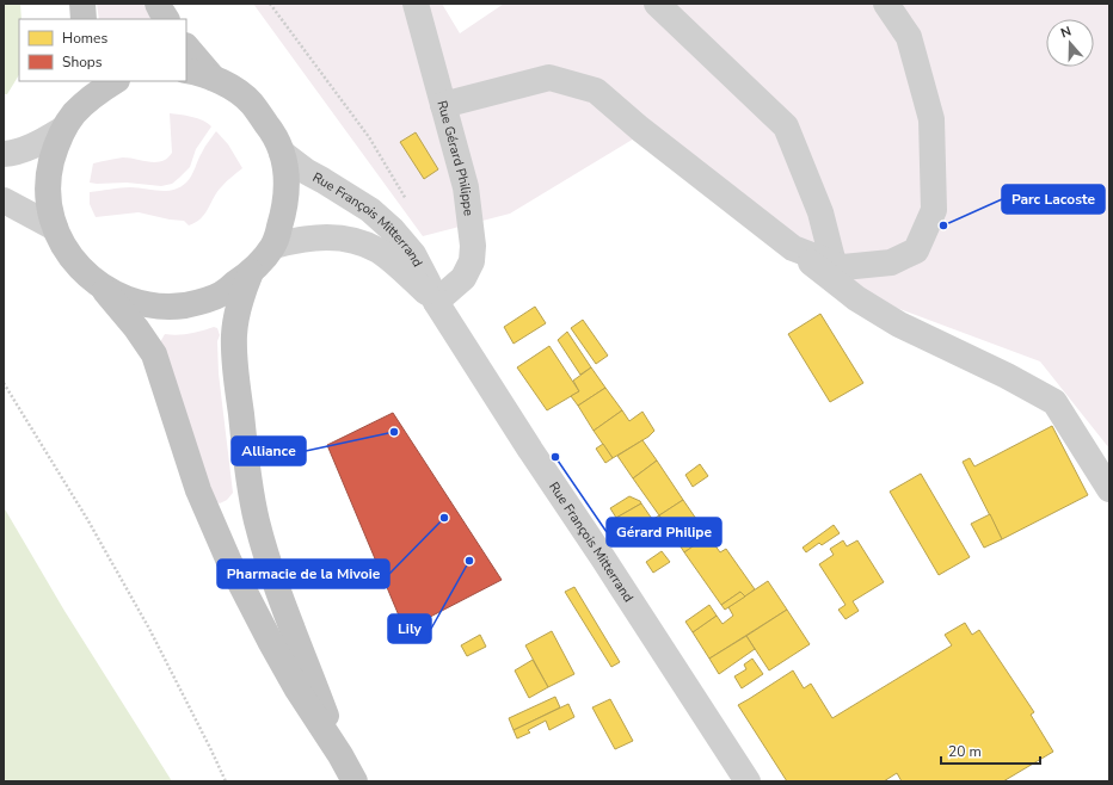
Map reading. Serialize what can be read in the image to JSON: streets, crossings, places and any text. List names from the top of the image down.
{
  "streets": {
    "street": ["Rue Gérard Philippe", "Rue François Mitterrand"]
  },
  "crossings": [
    ["Rue Gérard Philippe", "Rue François Mitterrand"]
  ],
  "places": [
    "Parc Lacoste",
    "Alliance",
    "Gérard Philipe",
    "Pharmacie de la Mivoie",
    "Lily"
  ],
  "legend": ["Homes", "Shops"],
  "scale_bar": "20 m",
  "north": "top"
}
